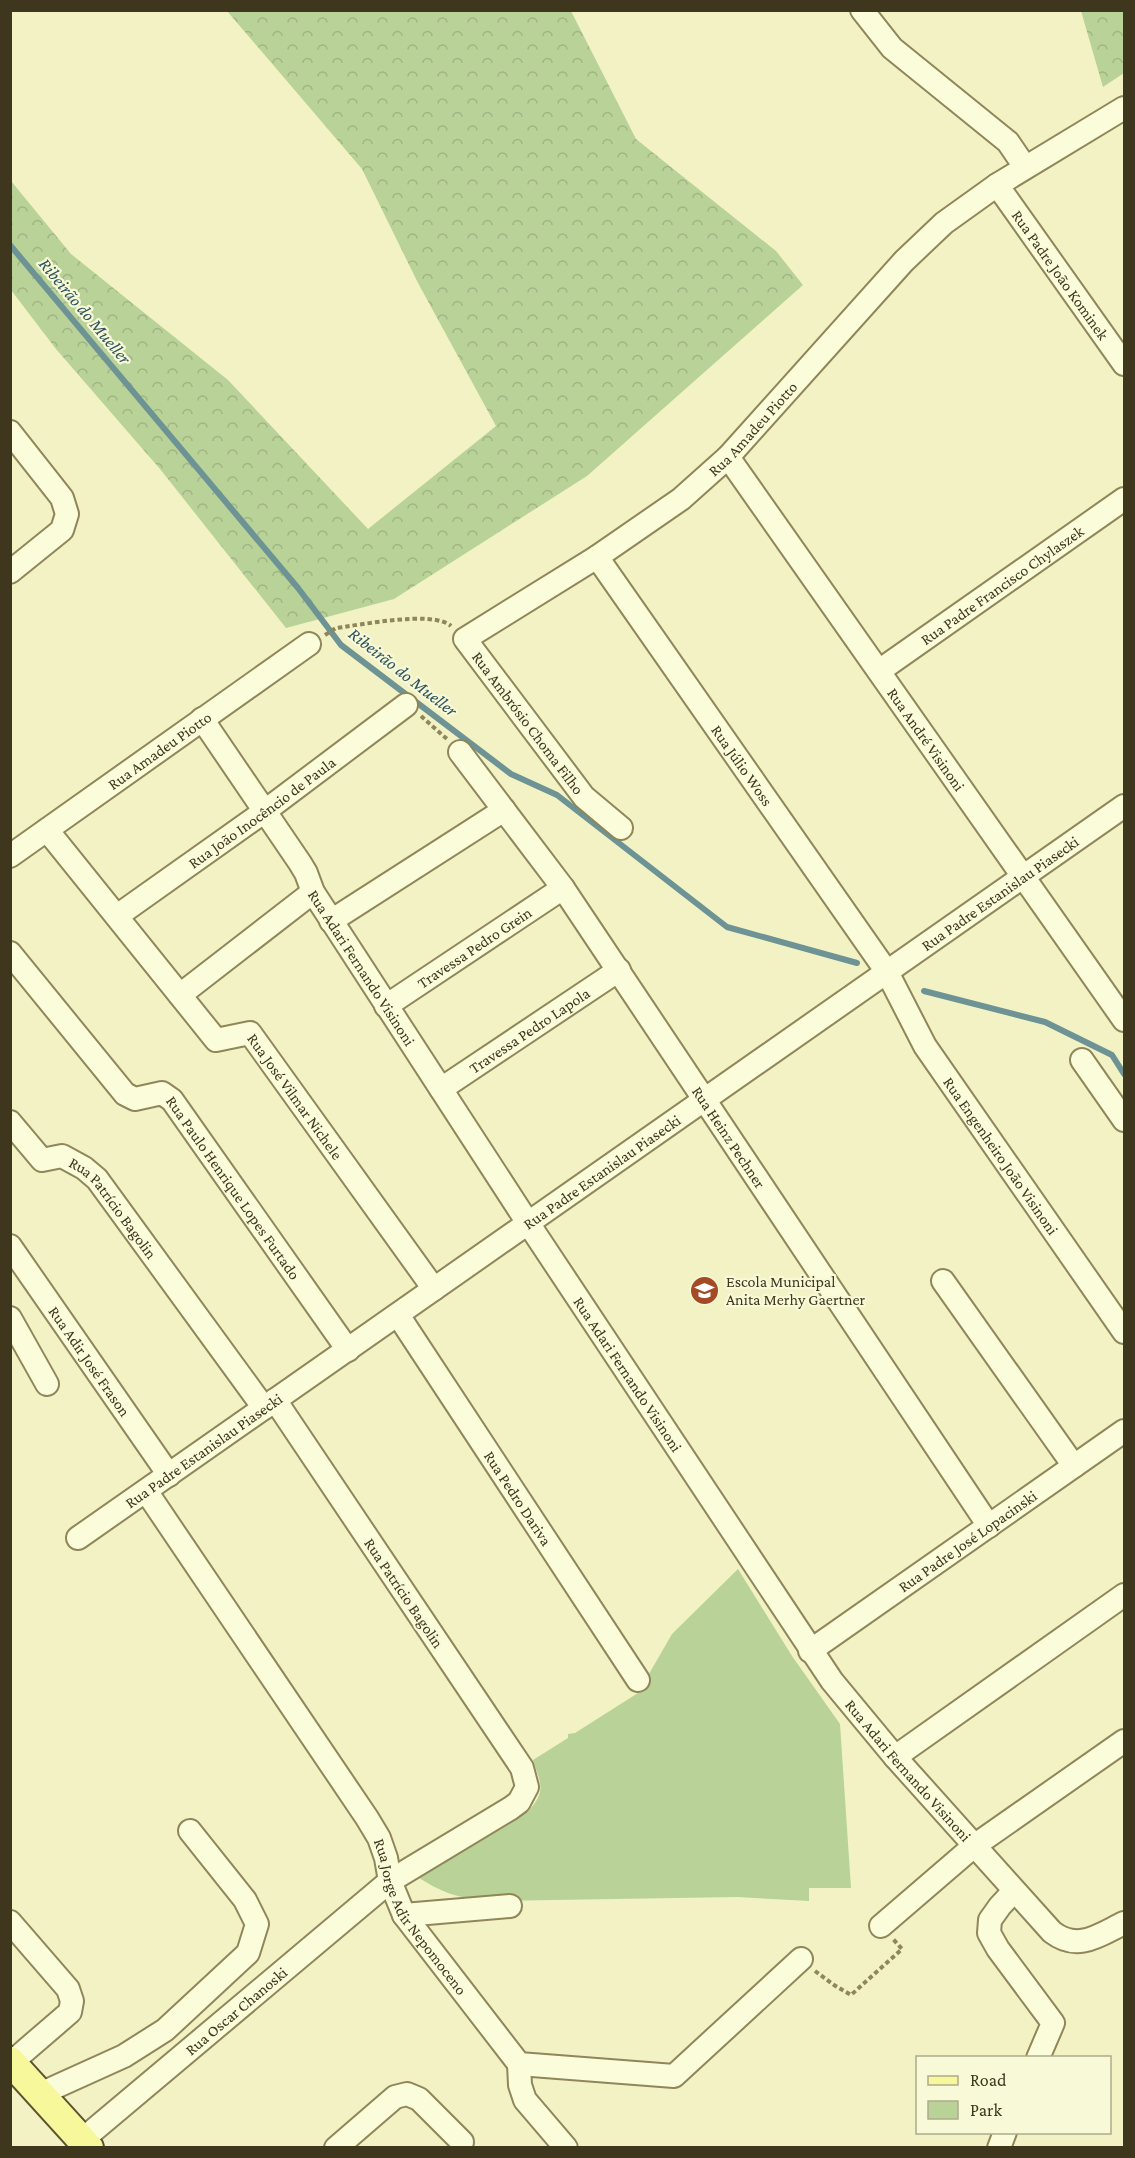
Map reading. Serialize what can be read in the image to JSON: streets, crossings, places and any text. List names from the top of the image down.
{
  "streets": {
    "street": [
      "Rua Padre João Kominek",
      "Rua Amadeu Piotto",
      "Rua Padre Francisco Chylaszek",
      "Rua Ambrósio Choma Filho",
      "Rua André Visinoni",
      "Rua Júlio Woss",
      "Rua João Inocêncio de Paula",
      "Rua Padre Estanislau Piasecki",
      "Travessa Pedro Grein",
      "Rua Adari Fernando Visinoni",
      "Travessa Pedro Lapola",
      "Rua José Vilmar Nichele",
      "Rua Heinz Pechner",
      "Rua Engenheiro João Visinoni",
      "Rua Paulo Henrique Lopes Furtado",
      "Rua Patrício Bagolin",
      "Rua Adir José Frason",
      "Rua Pedro Dariva",
      "Rua Padre José Lopacinski",
      "Rua Jorge Adir Nepomoceno",
      "Rua Oscar Chanoski"
    ]
  },
  "crossings": [
    ["Rua Padre João Kominek", "Rua Amadeu Piotto"],
    ["Rua Amadeu Piotto", "Rua Ambrósio Choma Filho"],
    ["Rua Amadeu Piotto", "Rua André Visinoni"],
    ["Rua Amadeu Piotto", "Rua Júlio Woss"],
    ["Rua Amadeu Piotto", "Rua Adari Fernando Visinoni"],
    ["Rua Amadeu Piotto", "Rua José Vilmar Nichele"],
    ["Rua Padre Francisco Chylaszek", "Rua André Visinoni"],
    ["Rua André Visinoni", "Rua Padre Estanislau Piasecki"],
    ["Rua Júlio Woss", "Rua Padre Estanislau Piasecki"],
    ["Rua Júlio Woss", "Rua Engenheiro João Visinoni"],
    ["Rua João Inocêncio de Paula", "Rua Adari Fernando Visinoni"],
    ["Rua João Inocêncio de Paula", "Rua José Vilmar Nichele"],
    ["Rua Padre Estanislau Piasecki", "Rua Adari Fernando Visinoni"],
    ["Rua Padre Estanislau Piasecki", "Rua José Vilmar Nichele"],
    ["Rua Padre Estanislau Piasecki", "Rua Heinz Pechner"],
    ["Rua Padre Estanislau Piasecki", "Rua Engenheiro João Visinoni"],
    ["Rua Padre Estanislau Piasecki", "Rua Paulo Henrique Lopes Furtado"],
    ["Rua Padre Estanislau Piasecki", "Rua Patrício Bagolin"],
    ["Rua Padre Estanislau Piasecki", "Rua Adir José Frason"],
    ["Rua Padre Estanislau Piasecki", "Rua Pedro Dariva"],
    ["Rua Padre Estanislau Piasecki", "Rua Jorge Adir Nepomoceno"],
    ["Travessa Pedro Grein", "Rua Adari Fernando Visinoni"],
    ["Travessa Pedro Grein", "Rua Heinz Pechner"],
    ["Rua Adari Fernando Visinoni", "Travessa Pedro Lapola"],
    ["Rua Adari Fernando Visinoni", "Rua Padre José Lopacinski"],
    ["Travessa Pedro Lapola", "Rua Heinz Pechner"],
    ["Rua Heinz Pechner", "Rua Padre José Lopacinski"],
    ["Rua Patrício Bagolin", "Rua Jorge Adir Nepomoceno"],
    ["Rua Patrício Bagolin", "Rua Oscar Chanoski"],
    ["Rua Jorge Adir Nepomoceno", "Rua Oscar Chanoski"]
  ],
  "water": ["Ribeirão do Mueller"],
  "places": {
    "school or university": ["Escola Municipal Anita Merhy Gaertner"]
  },
  "legend": ["Road", "Park"]
}
